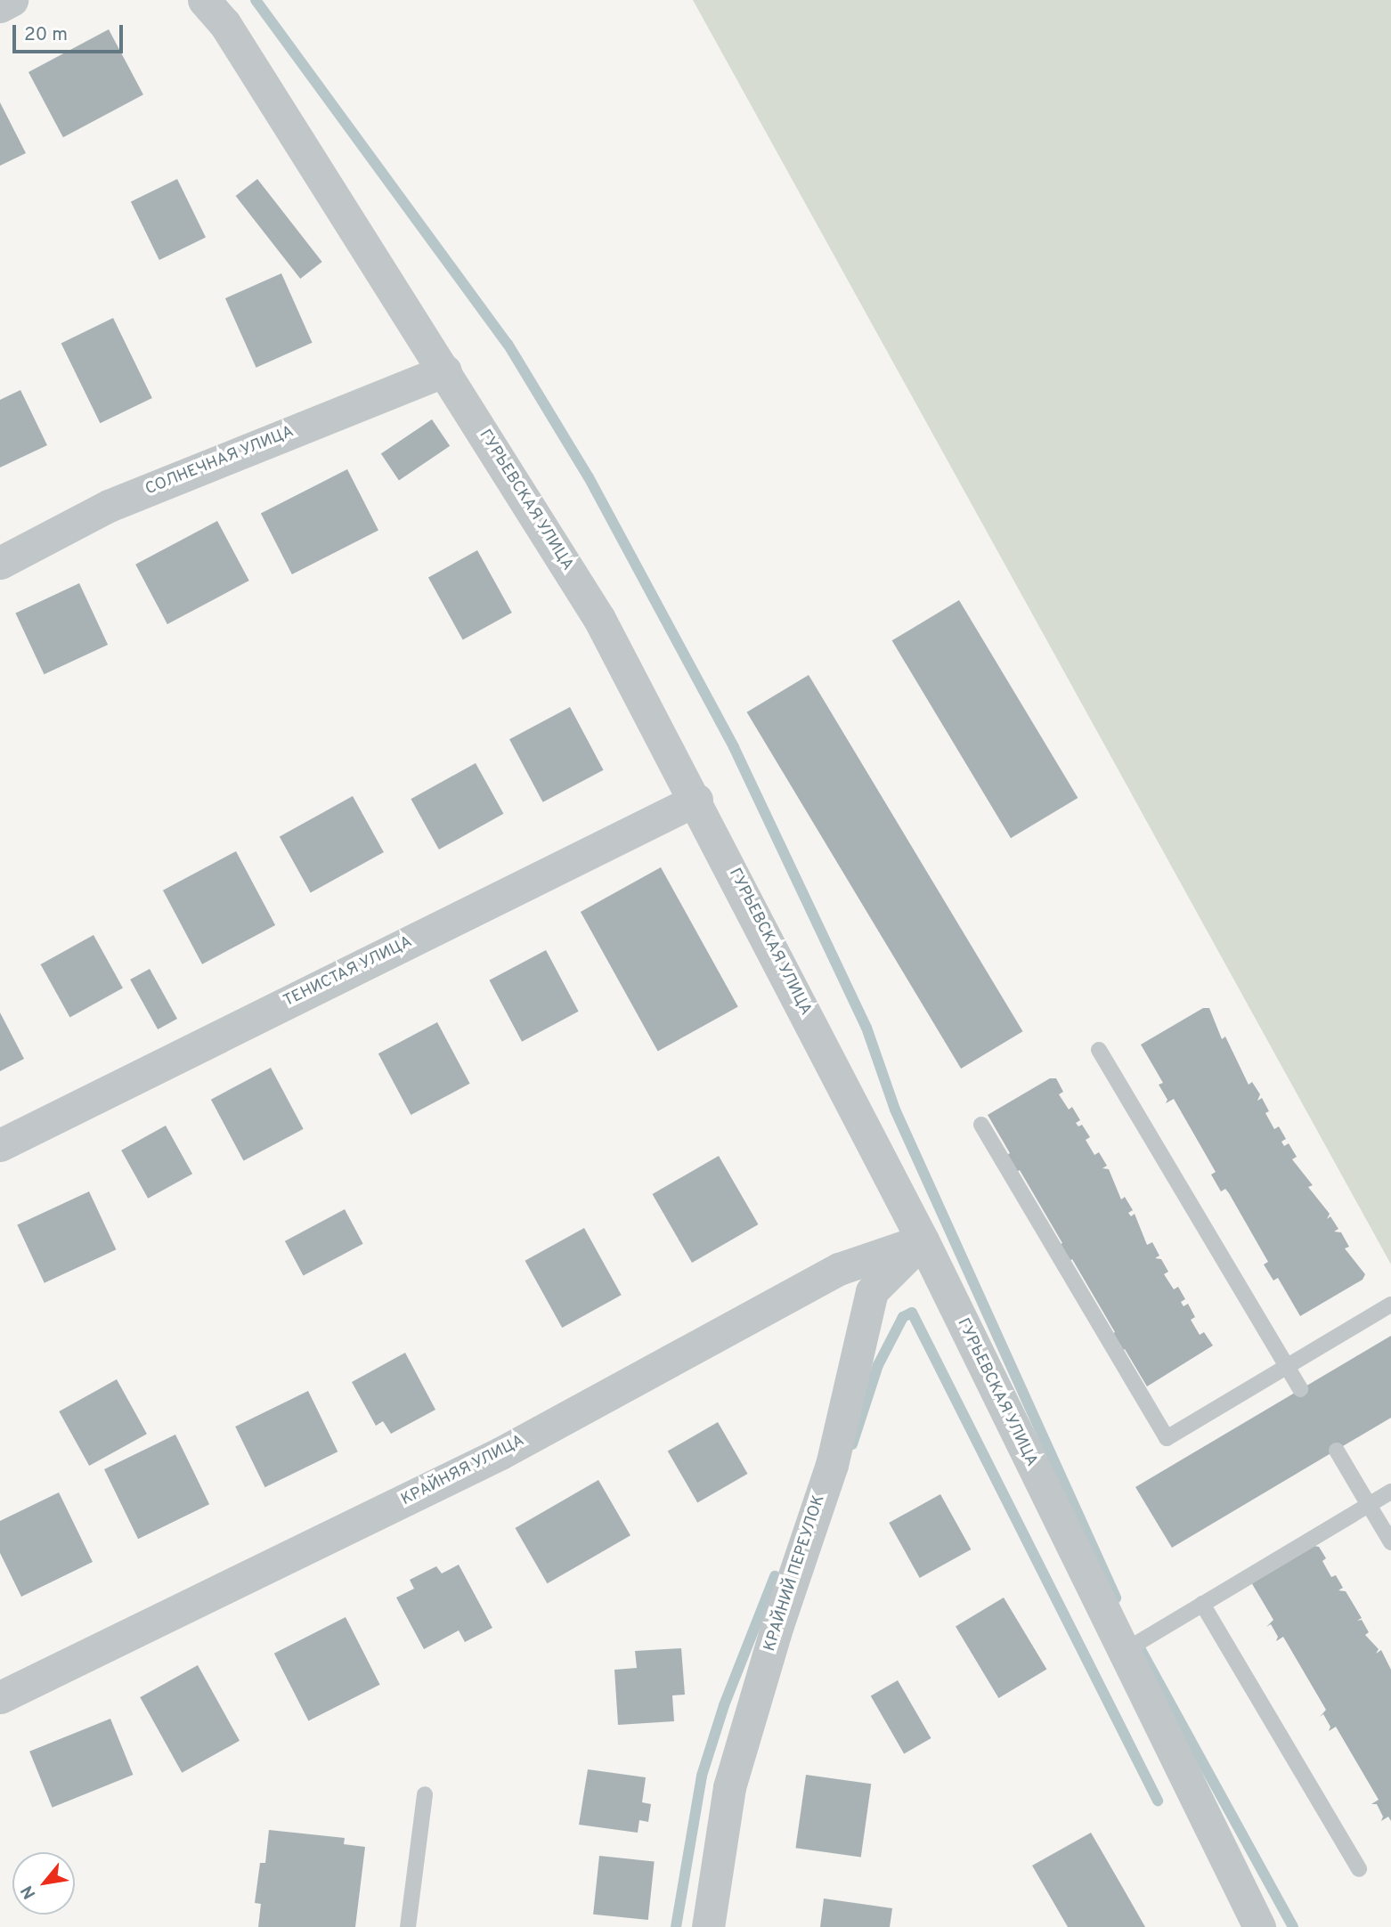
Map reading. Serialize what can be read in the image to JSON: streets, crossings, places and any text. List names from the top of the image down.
{
  "streets": {
    "street": [
      "СОЛНЕЧНАЯ УЛИЦА",
      "ГУРЬЕВСКАЯ УЛИЦА",
      "ТЕНИСТАЯ УЛИЦА",
      "КРАЙНЯЯ УЛИЦА",
      "КРАЙНИЙ ПЕРЕУЛОК"
    ]
  },
  "crossings": [
    ["СОЛНЕЧНАЯ УЛИЦА", "ГУРЬЕВСКАЯ УЛИЦА"],
    ["ГУРЬЕВСКАЯ УЛИЦА", "ТЕНИСТАЯ УЛИЦА"],
    ["ГУРЬЕВСКАЯ УЛИЦА", "КРАЙНЯЯ УЛИЦА"],
    ["ГУРЬЕВСКАЯ УЛИЦА", "КРАЙНИЙ ПЕРЕУЛОК"],
    ["КРАЙНЯЯ УЛИЦА", "КРАЙНИЙ ПЕРЕУЛОК"]
  ],
  "scale_bar": "20 m",
  "north": "bottom left"
}
